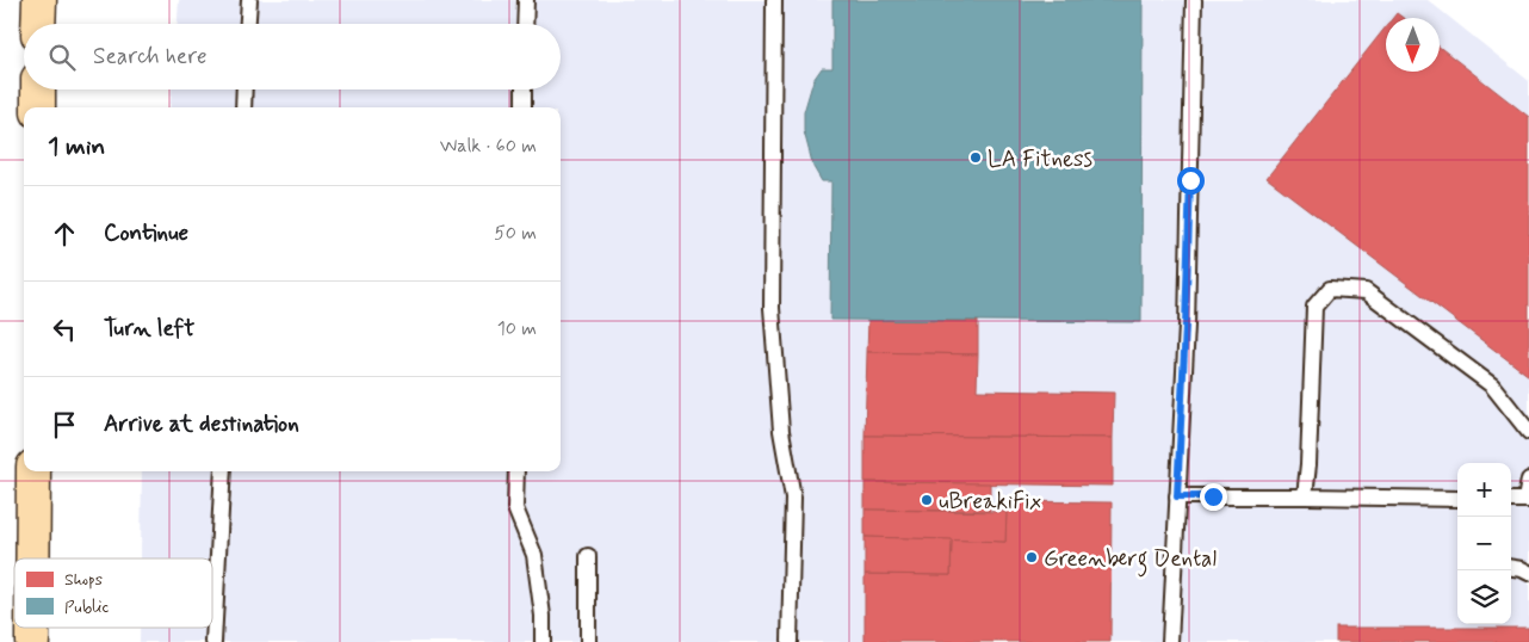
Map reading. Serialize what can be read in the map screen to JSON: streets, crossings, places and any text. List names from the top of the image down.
{
  "places": ["LA Fitness", "uBreakiFix", "Greenberg Dental"],
  "legend": ["Shops", "Public"],
  "north": "bottom",
  "page": {
    "search": "Search here",
    "heading": ["1 min", "Walk · 60 m"],
    "list": [
      ["Continue", "50 m"],
      ["Turn left", "10 m"],
      "Arrive at destination"
    ],
    "map_buttons": ["+", "−"]
  }
}
